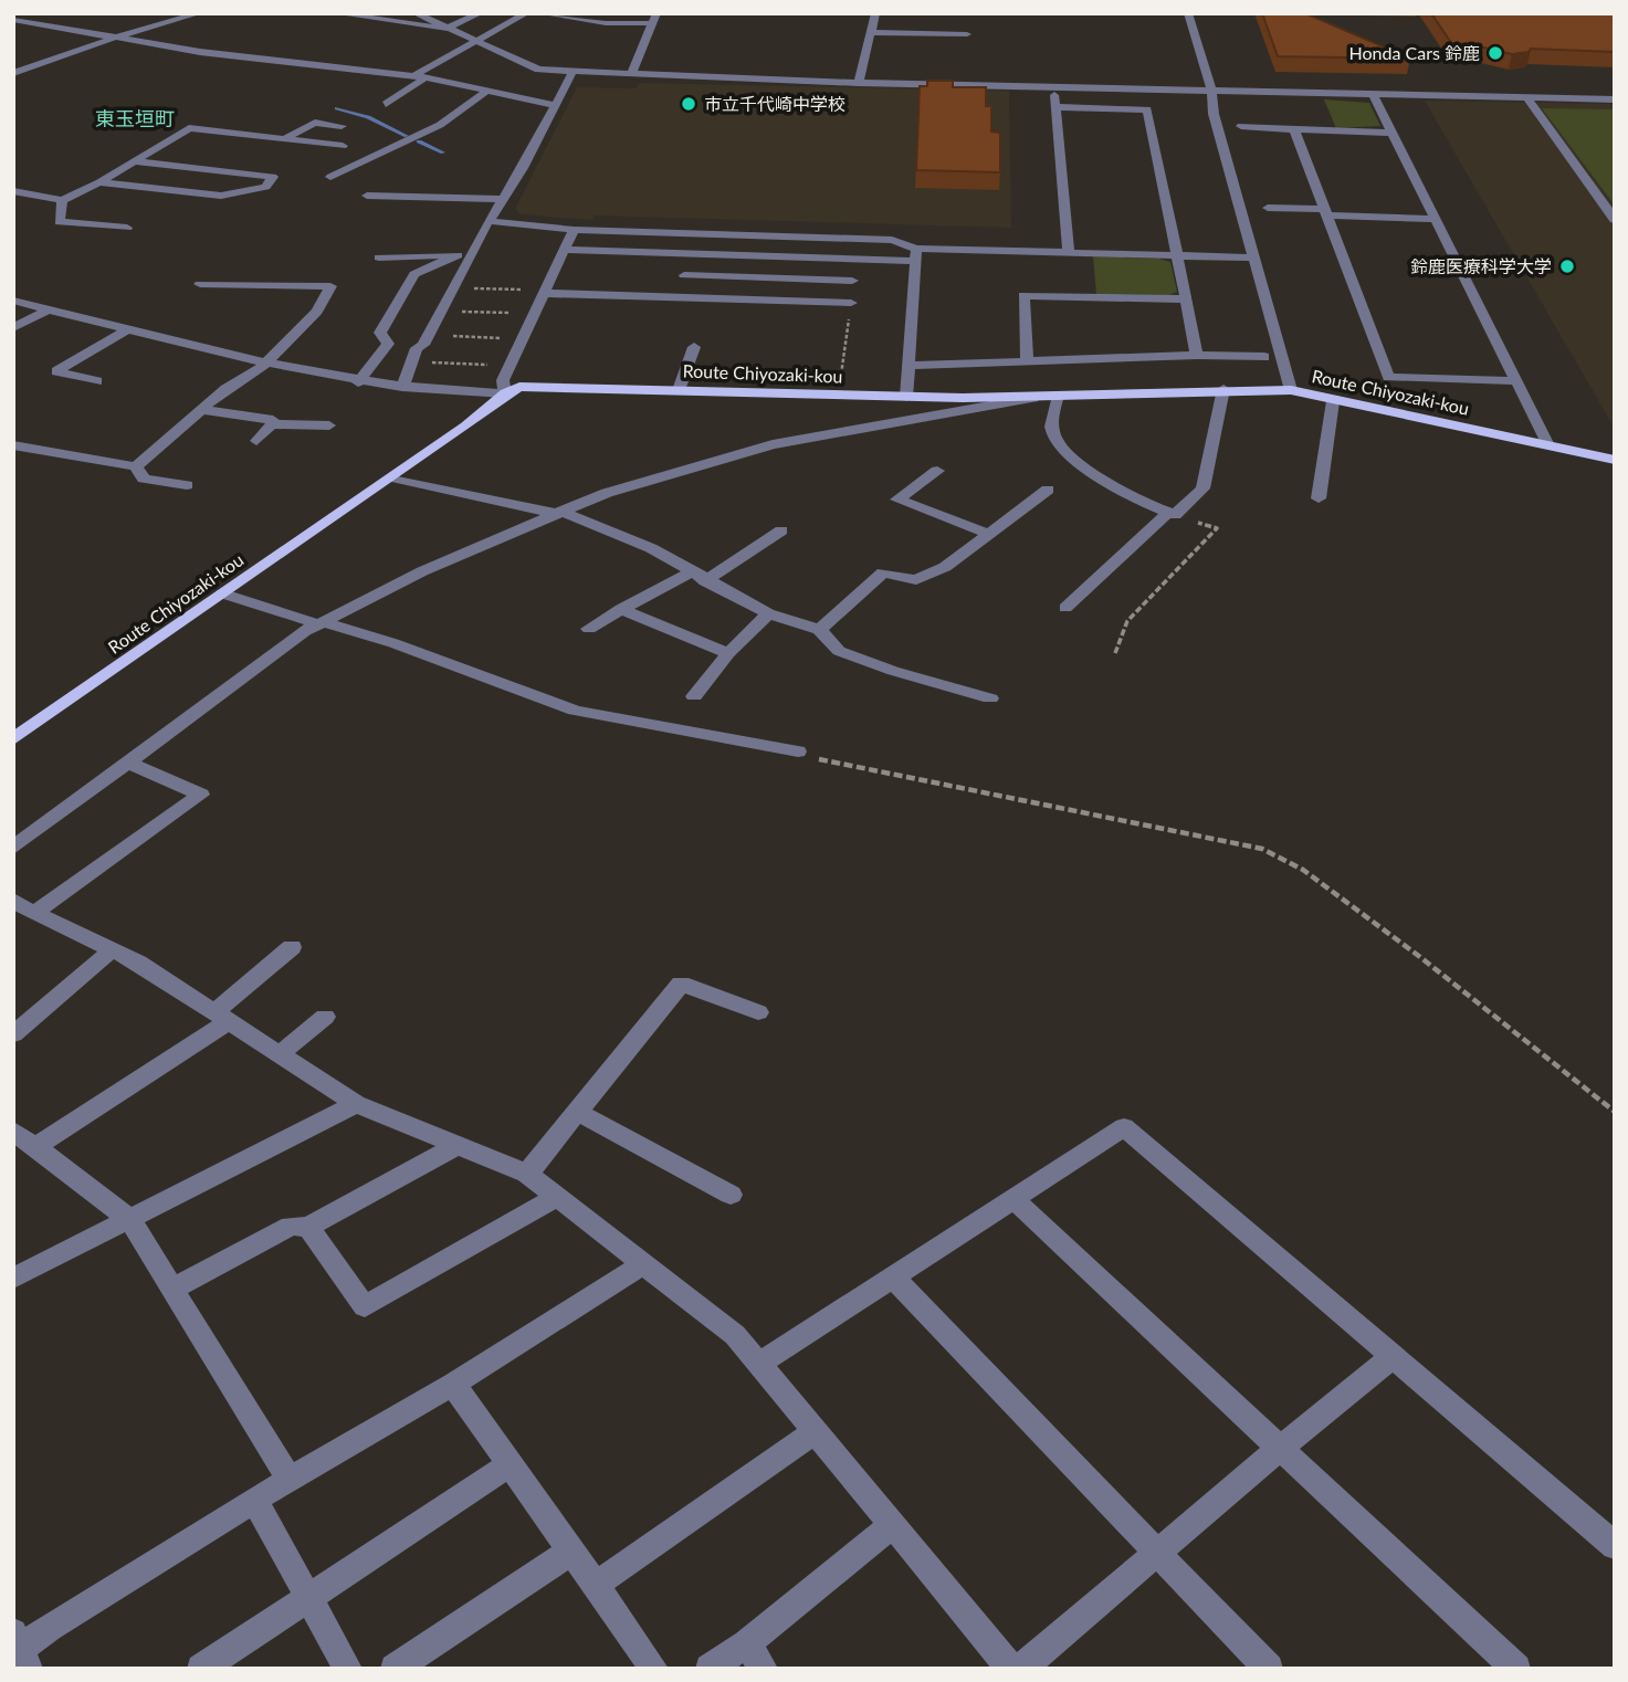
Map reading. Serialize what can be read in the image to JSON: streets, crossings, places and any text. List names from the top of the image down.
{
  "streets": {
    "main road": ["Route Chiyozaki-kou"]
  },
  "districts": ["東玉垣町"],
  "places": ["Honda Cars 鈴鹿", "市立千代崎中学校", "鈴鹿医療科学大学"]
}
